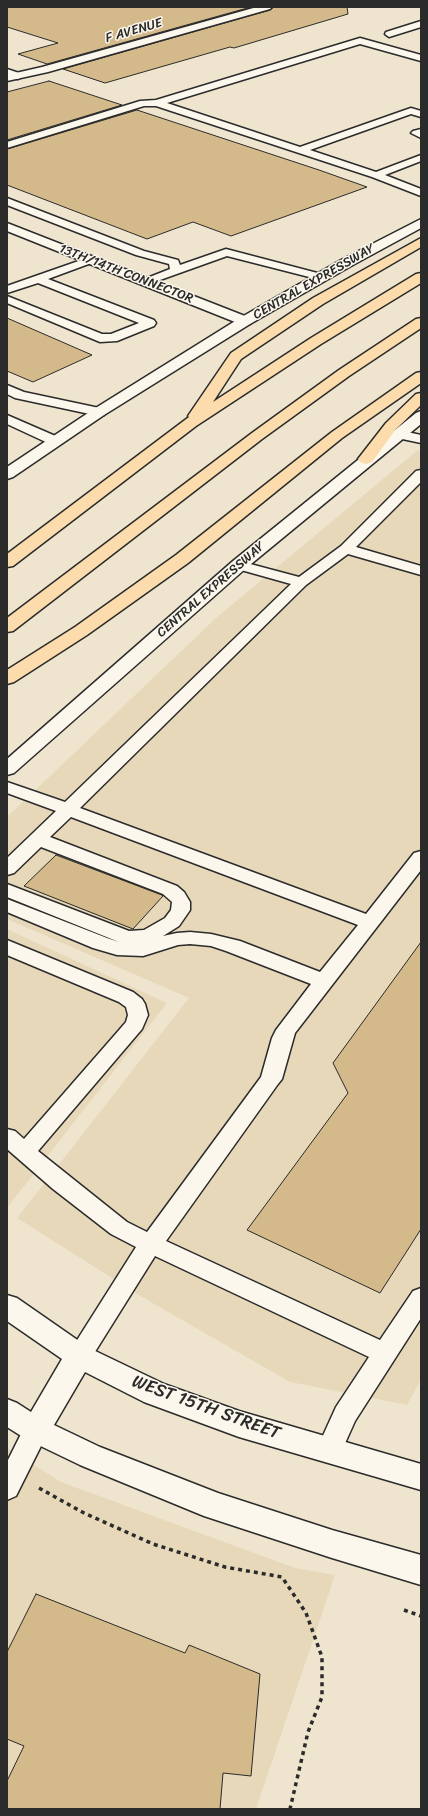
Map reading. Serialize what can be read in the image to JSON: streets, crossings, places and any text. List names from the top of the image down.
{
  "streets": {
    "main road": [
      "F AVENUE",
      "13TH/14TH CONNECTOR",
      "CENTRAL EXPRESSWAY",
      "WEST 15TH STREET"
    ]
  },
  "crossings": [
    ["13TH/14TH CONNECTOR", "CENTRAL EXPRESSWAY"]
  ]
}
